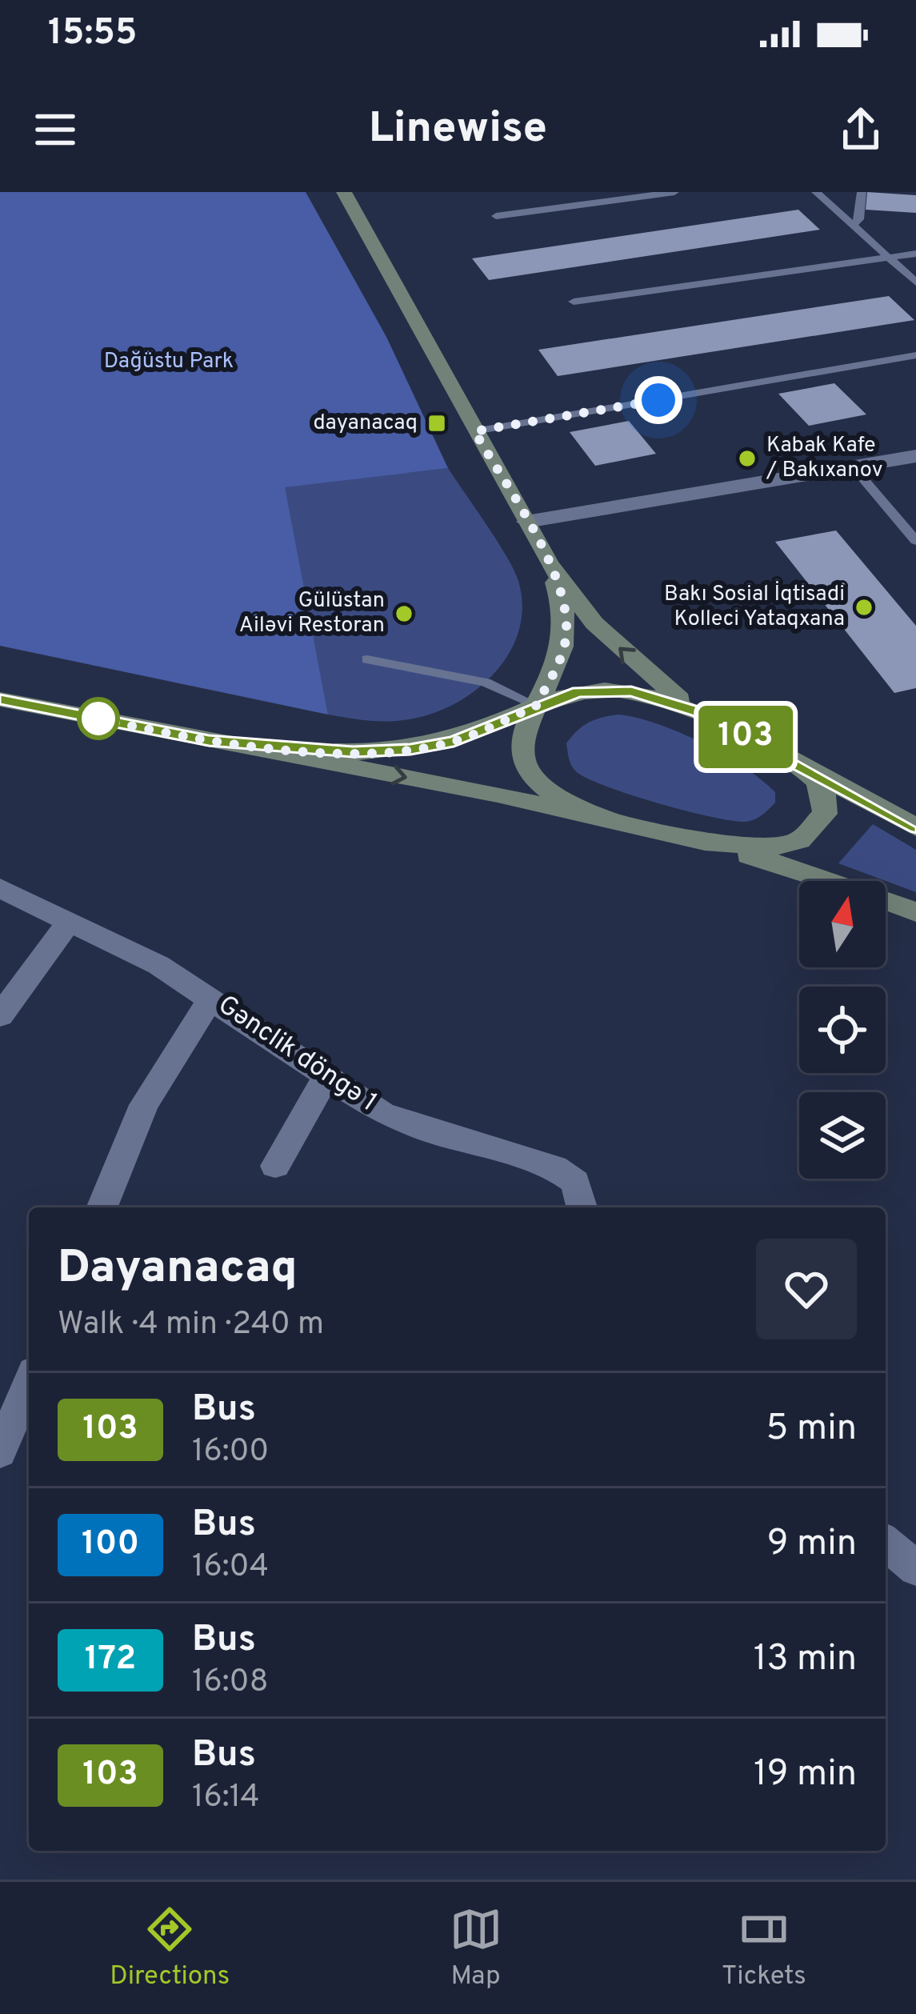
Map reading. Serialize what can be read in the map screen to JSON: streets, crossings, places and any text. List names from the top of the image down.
{
  "streets": {
    "street": ["Gənclik döngə 1"]
  },
  "parks": ["Dağüstu Park"],
  "places": {
    "transit": ["dayanacaq"],
    "other": ["Kabak Kafe / Bakıxanov", "Bakı Sosial İqtisadi Kolleci Yataqxana", "Gülüstan Ailəvi Restoran"]
  },
  "lines": ["bus line 103"],
  "north": "top",
  "page": {
    "status": "15:55",
    "header": "Linewise",
    "on_map": "103",
    "heading": ["Dayanacaq", "Walk · 4 min · 240 m"],
    "list": [
      {
        "mark": "103",
        "name": "Bus",
        "note": "16:00",
        "value": "5 min"
      },
      {
        "mark": "100",
        "name": "Bus",
        "note": "16:04",
        "value": "9 min"
      },
      {
        "mark": "172",
        "name": "Bus",
        "note": "16:08",
        "value": "13 min"
      },
      {
        "mark": "103",
        "name": "Bus",
        "note": "16:14",
        "value": "19 min"
      }
    ],
    "tabs": ["Directions", "Map", "Tickets"]
  }
}
